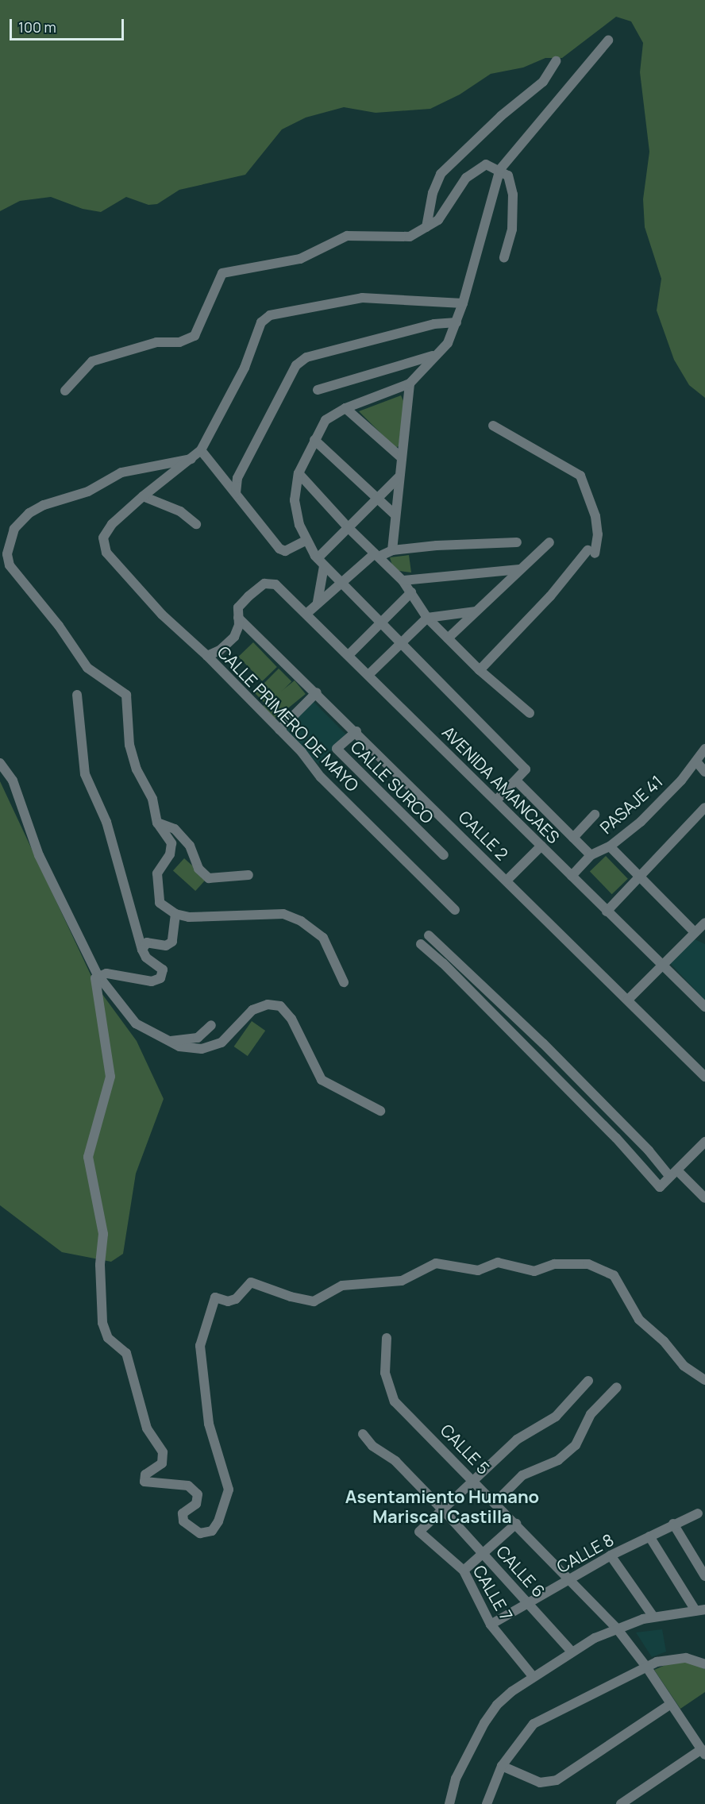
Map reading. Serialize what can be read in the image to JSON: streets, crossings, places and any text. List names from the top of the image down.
{
  "streets": {
    "street": [
      "CALLE PRIMERO DE MAYO",
      "CALLE SURCO",
      "AVENIDA AMANCAES",
      "PASAJE 41",
      "CALLE 2",
      "CALLE 5",
      "CALLE 8",
      "CALLE 6",
      "CALLE 7"
    ]
  },
  "crossings": [
    ["CALLE SURCO", "CALLE 2"],
    ["AVENIDA AMANCAES", "PASAJE 41"],
    ["AVENIDA AMANCAES", "CALLE 2"],
    ["CALLE 5", "CALLE 8"],
    ["CALLE 8", "CALLE 6"],
    ["CALLE 8", "CALLE 7"],
    ["CALLE 6", "CALLE 7"]
  ],
  "districts": ["Asentamiento Humano Mariscal Castilla"],
  "scale_bar": "100 m"
}
